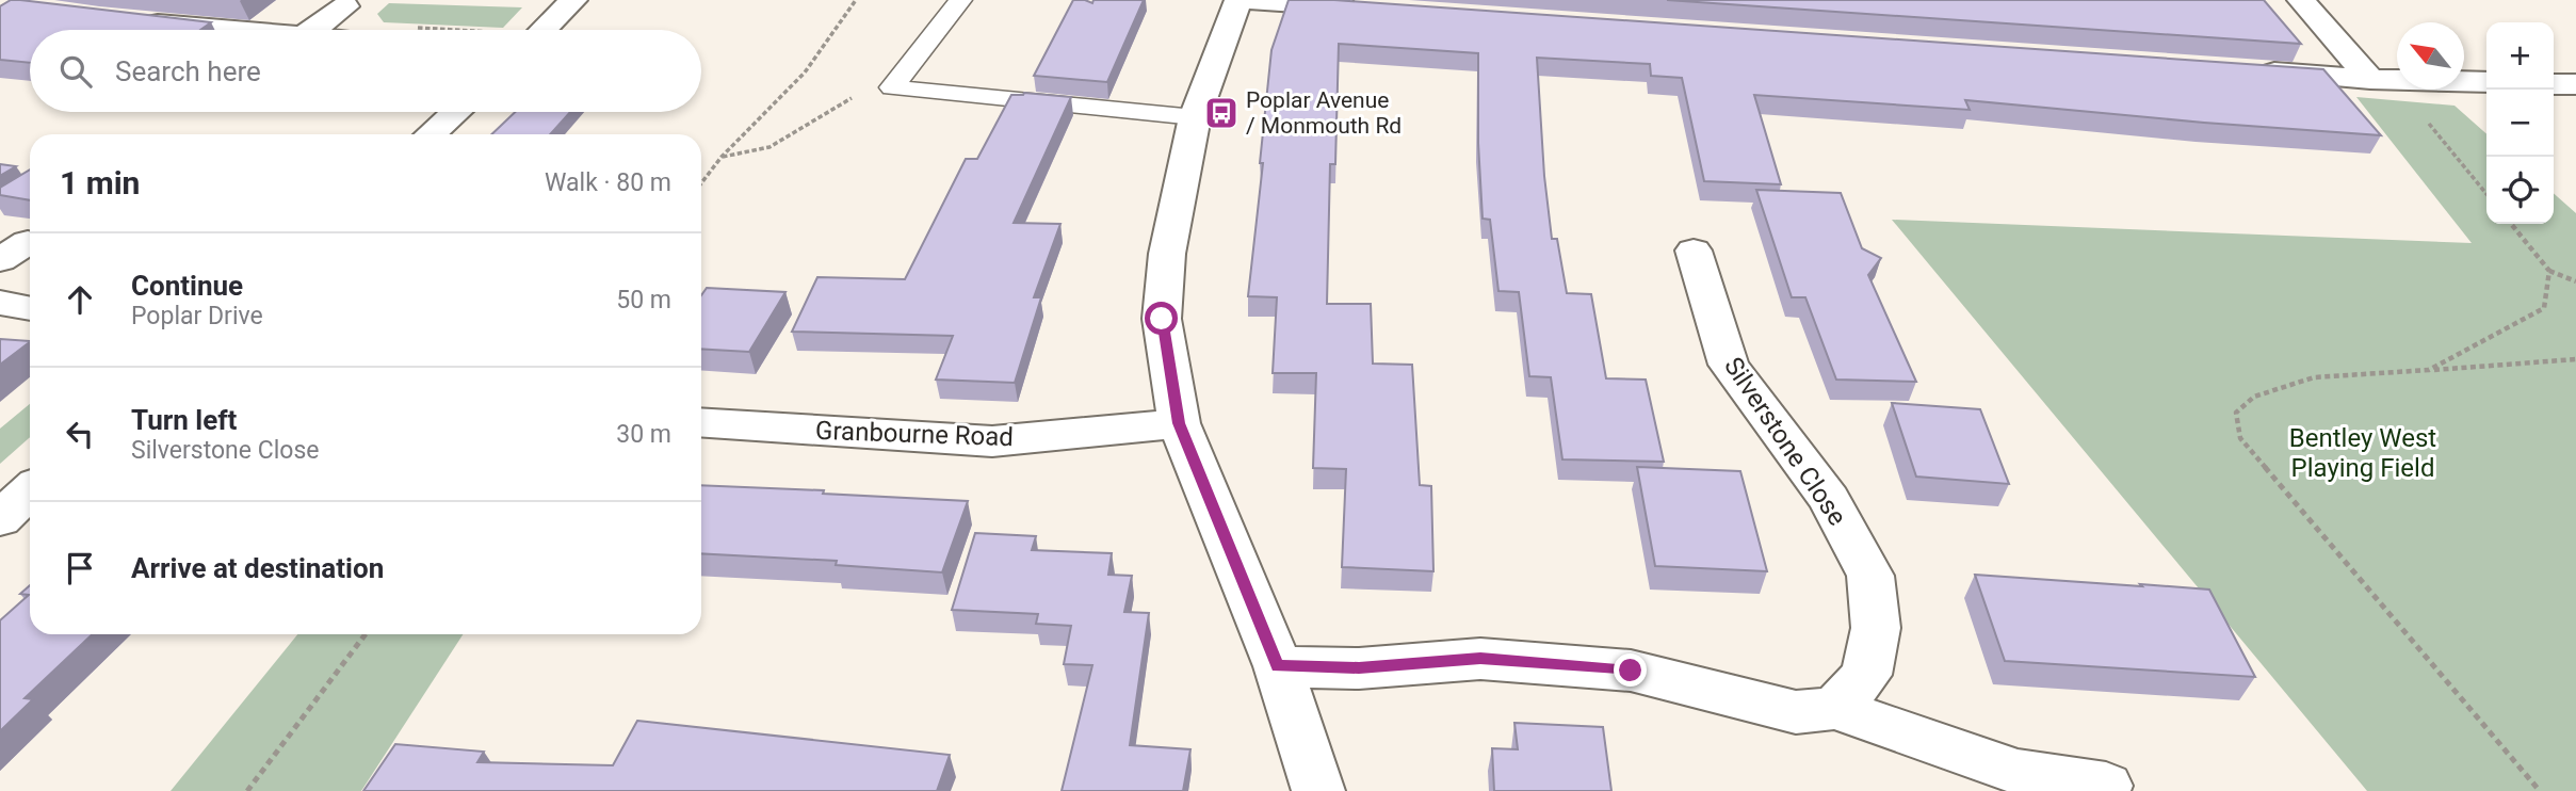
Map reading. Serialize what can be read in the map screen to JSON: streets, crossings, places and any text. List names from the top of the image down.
{
  "streets": {
    "street": ["Granbourne Road", "Silverstone Close"]
  },
  "parks": ["Bentley West Playing Field"],
  "places": {
    "bus stop": ["Poplar Avenue / Monmouth Rd"]
  },
  "north": "top left",
  "page": {
    "map_buttons": ["+", "−"],
    "search": "Search here",
    "heading": ["1 min", "Walk · 80 m"],
    "list": [
      ["Continue", "Poplar Drive", "50 m"],
      ["Turn left", "Silverstone Close", "30 m"],
      "Arrive at destination"
    ]
  }
}
